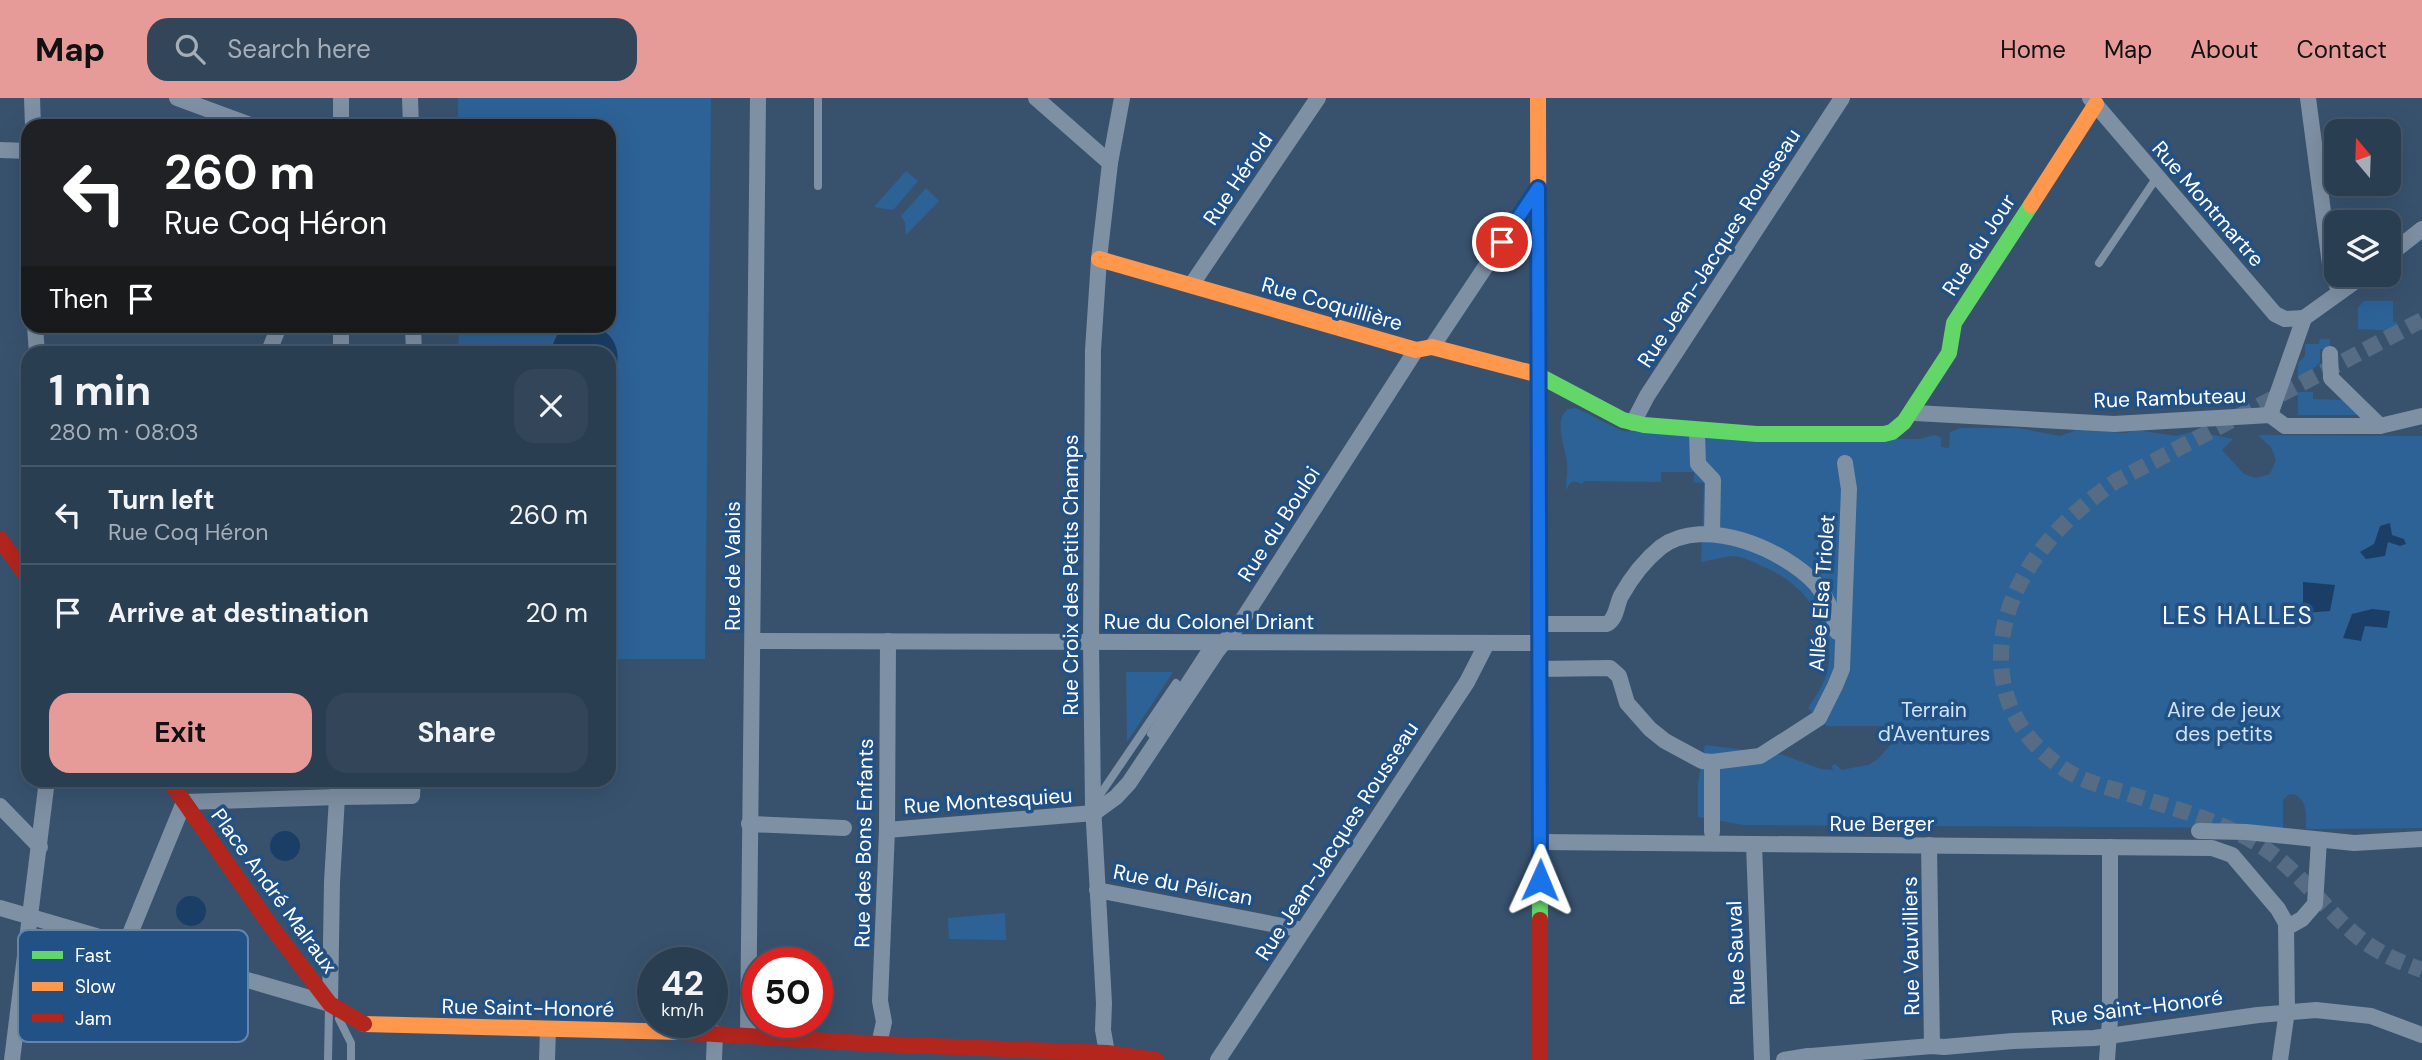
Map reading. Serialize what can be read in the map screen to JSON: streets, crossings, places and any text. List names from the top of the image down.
{
  "streets": {
    "street": [
      "Rue Hérold",
      "Rue Montmartre",
      "Rue du Jour",
      "Rue Jean-Jacques Rousseau",
      "Rue Coquillière",
      "Rue Rambuteau",
      "Rue du Bouloi",
      "Rue de Valois",
      "Rue Croix des Petits Champs",
      "Allée Elsa Triolet",
      "Rue du Colonel Driant",
      "Rue Montesquieu",
      "Rue Berger",
      "Rue des Bons Enfants",
      "Rue du Pélican",
      "Place André Malraux",
      "Rue Vauvilliers",
      "Rue Sauval",
      "Rue Saint-Honoré"
    ]
  },
  "crossings": [
    ["Rue Hérold", "Rue Coquillière"],
    ["Rue Montmartre", "Rue du Jour"],
    ["Rue du Jour", "Rue Coquillière"],
    ["Rue du Jour", "Rue Rambuteau"],
    ["Rue Jean-Jacques Rousseau", "Rue Coquillière"],
    ["Rue Jean-Jacques Rousseau", "Rue du Colonel Driant"],
    ["Rue Jean-Jacques Rousseau", "Rue du Pélican"],
    ["Rue Coquillière", "Rue Rambuteau"],
    ["Rue Coquillière", "Rue du Bouloi"],
    ["Rue Coquillière", "Rue Croix des Petits Champs"],
    ["Rue du Bouloi", "Rue Croix des Petits Champs"],
    ["Rue du Bouloi", "Rue du Colonel Driant"],
    ["Rue du Bouloi", "Rue Montesquieu"],
    ["Rue de Valois", "Rue du Colonel Driant"],
    ["Rue Croix des Petits Champs", "Rue du Colonel Driant"],
    ["Rue Croix des Petits Champs", "Rue Montesquieu"],
    ["Rue Croix des Petits Champs", "Rue du Pélican"],
    ["Rue Croix des Petits Champs", "Rue Saint-Honoré"],
    ["Rue du Colonel Driant", "Rue des Bons Enfants"],
    ["Rue Montesquieu", "Rue des Bons Enfants"],
    ["Rue Berger", "Rue Vauvilliers"],
    ["Rue Berger", "Rue Sauval"],
    ["Rue des Bons Enfants", "Rue Saint-Honoré"],
    ["Place André Malraux", "Rue Saint-Honoré"],
    ["Rue Vauvilliers", "Rue Saint-Honoré"]
  ],
  "districts": ["LES HALLES"],
  "parks": ["Terrain d'Aventures", "Aire de jeux des petits"],
  "legend": ["Fast", "Slow", "Jam"],
  "north": "top",
  "page": {
    "header": "Map",
    "search": "Search here",
    "nav": [
      "Home",
      "Map",
      "About",
      "Contact"
    ],
    "turn": ["260 m", "Rue Coq Héron"],
    "then": "Then",
    "heading": ["1 min", "280 m · 08:03"],
    "list": [
      {
        "name": "Turn left",
        "note": "Rue Coq Héron",
        "value": "260 m"
      },
      {
        "name": "Arrive at destination",
        "value": "20 m"
      }
    ],
    "buttons": ["Exit", "Share"],
    "speed": "42 km/h",
    "limit": "50"
  }
}
